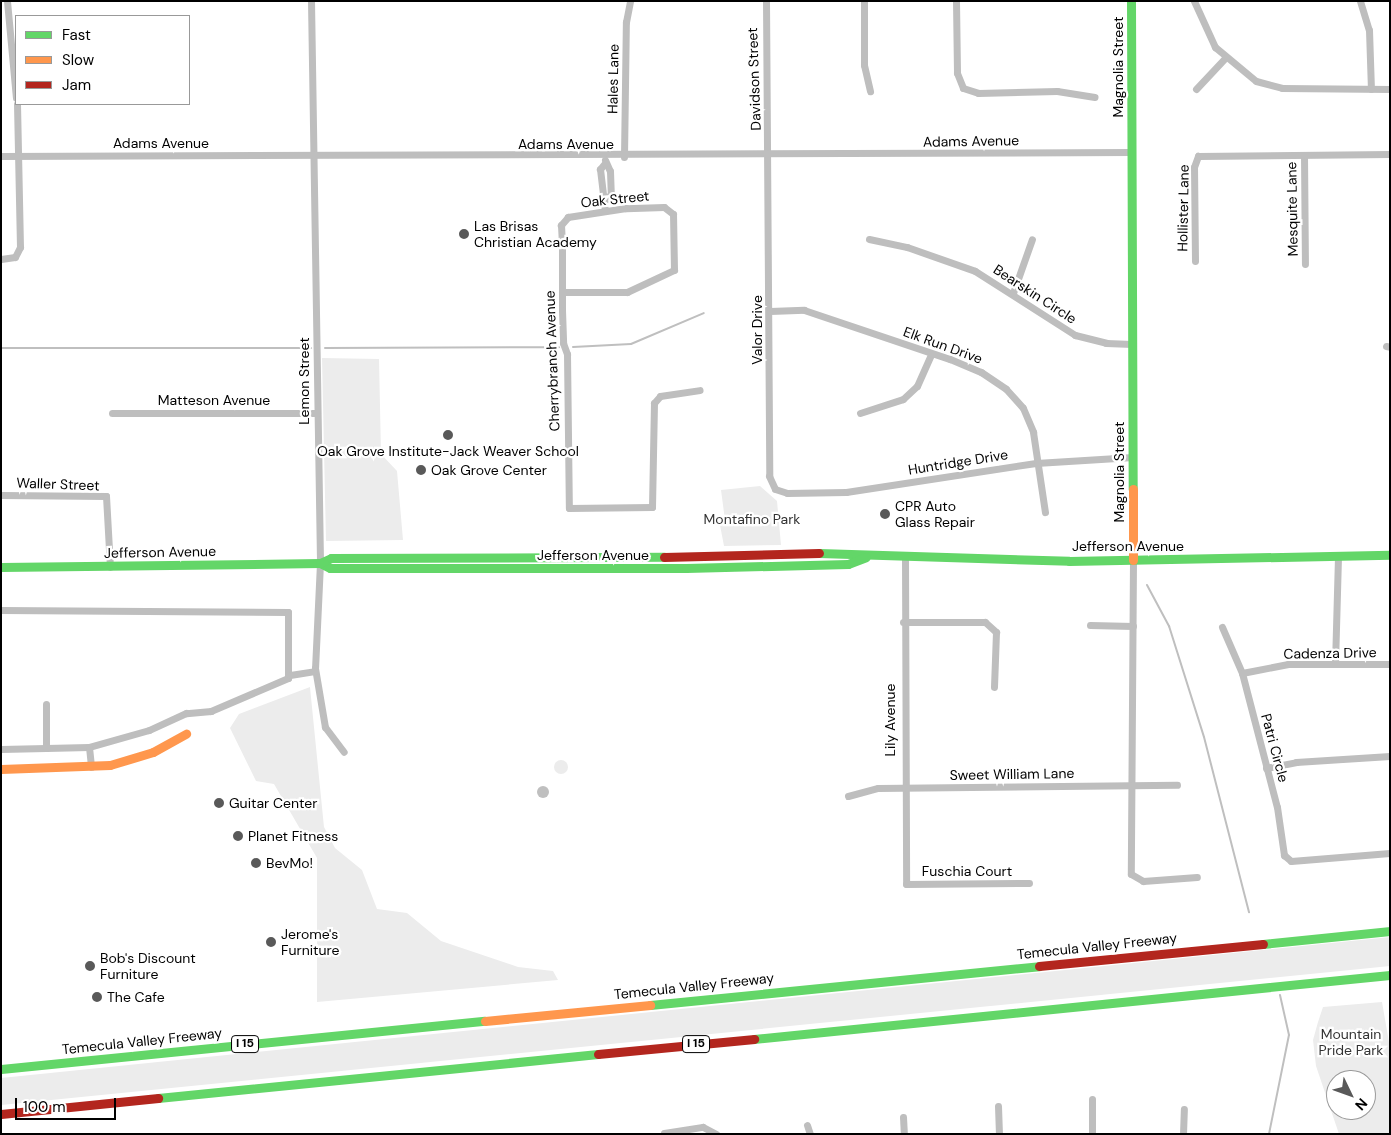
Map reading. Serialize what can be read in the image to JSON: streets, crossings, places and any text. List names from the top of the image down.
{
  "streets": {
    "main road": [
      "Magnolia Street",
      "Jefferson Avenue",
      "Temecula Valley Freeway",
      "I 15"
    ],
    "street": [
      "Hales Lane",
      "Davidson Street",
      "Adams Avenue",
      "Oak Street",
      "Hollister Lane",
      "Mesquite Lane",
      "Bearskin Circle",
      "Valor Drive",
      "Elk Run Drive",
      "Cherrybranch Avenue",
      "Lemon Street",
      "Matteson Avenue",
      "Huntridge Drive",
      "Waller Street",
      "Cadenza Drive",
      "Lily Avenue",
      "Patri Circle",
      "Sweet William Lane",
      "Fuschia Court"
    ]
  },
  "crossings": [
    ["Magnolia Street", "Adams Avenue"],
    ["Magnolia Street", "Bearskin Circle"],
    ["Magnolia Street", "Huntridge Drive"],
    ["Magnolia Street", "Jefferson Avenue"],
    ["Magnolia Street", "Sweet William Lane"],
    ["Hales Lane", "Adams Avenue"],
    ["Davidson Street", "Adams Avenue"],
    ["Davidson Street", "Valor Drive"],
    ["Adams Avenue", "Valor Drive"],
    ["Adams Avenue", "Lemon Street"],
    ["Oak Street", "Cherrybranch Avenue"],
    ["Hollister Lane", "Mesquite Lane"],
    ["Valor Drive", "Elk Run Drive"],
    ["Valor Drive", "Huntridge Drive"],
    ["Elk Run Drive", "Huntridge Drive"],
    ["Lemon Street", "Matteson Avenue"],
    ["Lemon Street", "Jefferson Avenue"],
    ["Waller Street", "Jefferson Avenue"],
    ["Jefferson Avenue", "Lily Avenue"],
    ["Cadenza Drive", "Patri Circle"],
    ["Lily Avenue", "Sweet William Lane"],
    ["Lily Avenue", "Fuschia Court"]
  ],
  "parks": ["Montafino Park", "Mountain Pride Park"],
  "places": [
    "Las Brisas Christian Academy",
    "Oak Grove Institute-Jack Weaver School",
    "Oak Grove Center",
    "CPR Auto Glass Repair",
    "Guitar Center",
    "Planet Fitness",
    "BevMo!",
    "Jerome's Furniture",
    "Bob's Discount Furniture",
    "The Cafe"
  ],
  "legend": ["Fast", "Slow", "Jam"],
  "scale_bar": "100 m",
  "north": "bottom right"
}
